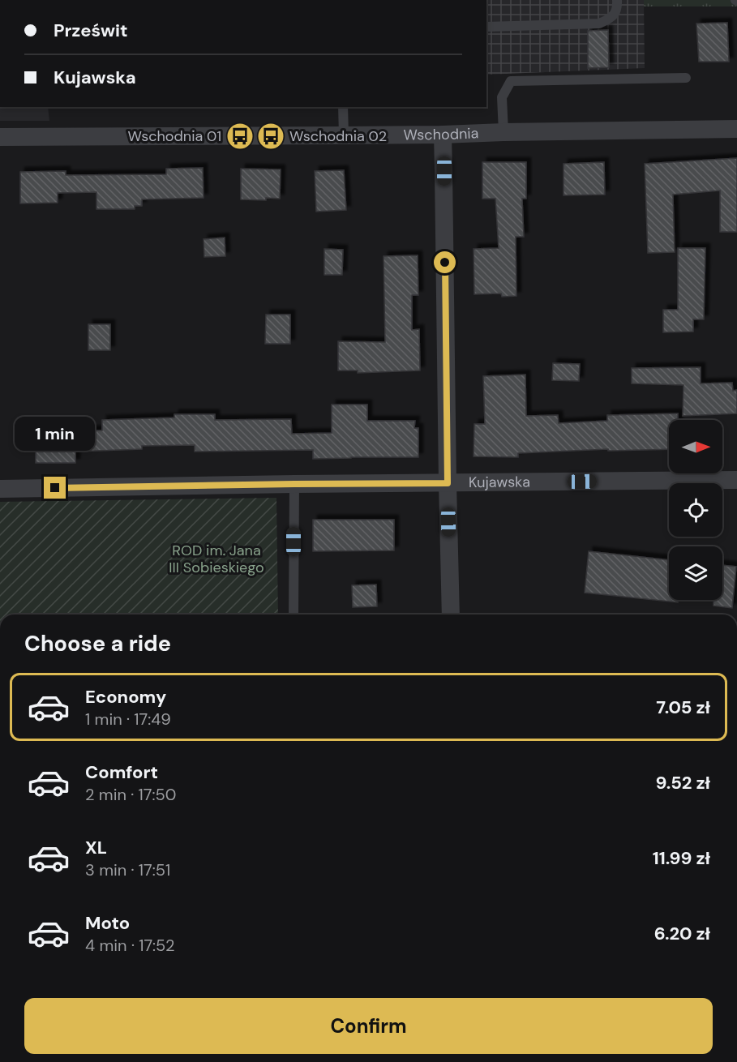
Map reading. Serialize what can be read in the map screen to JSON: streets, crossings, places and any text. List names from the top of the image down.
{
  "streets": {
    "street": ["Wschodnia", "Kujawska"]
  },
  "parks": ["ROD im. Jana III Sobieskiego"],
  "places": {
    "bus stop": ["Wschodnia 01", "Wschodnia 02"]
  },
  "north": "right",
  "page": {
    "banner": ["Prześwit", "Kujawska"],
    "bubble": "1 min",
    "heading": "Choose a ride",
    "list": [
      {
        "name": "Economy",
        "note": "1 min · 17:49",
        "value": "7.05 zł"
      },
      {
        "name": "Comfort",
        "note": "2 min · 17:50",
        "value": "9.52 zł"
      },
      {
        "name": "XL",
        "note": "3 min · 17:51",
        "value": "11.99 zł"
      },
      {
        "name": "Moto",
        "note": "4 min · 17:52",
        "value": "6.20 zł"
      }
    ],
    "buttons": "Confirm"
  }
}
